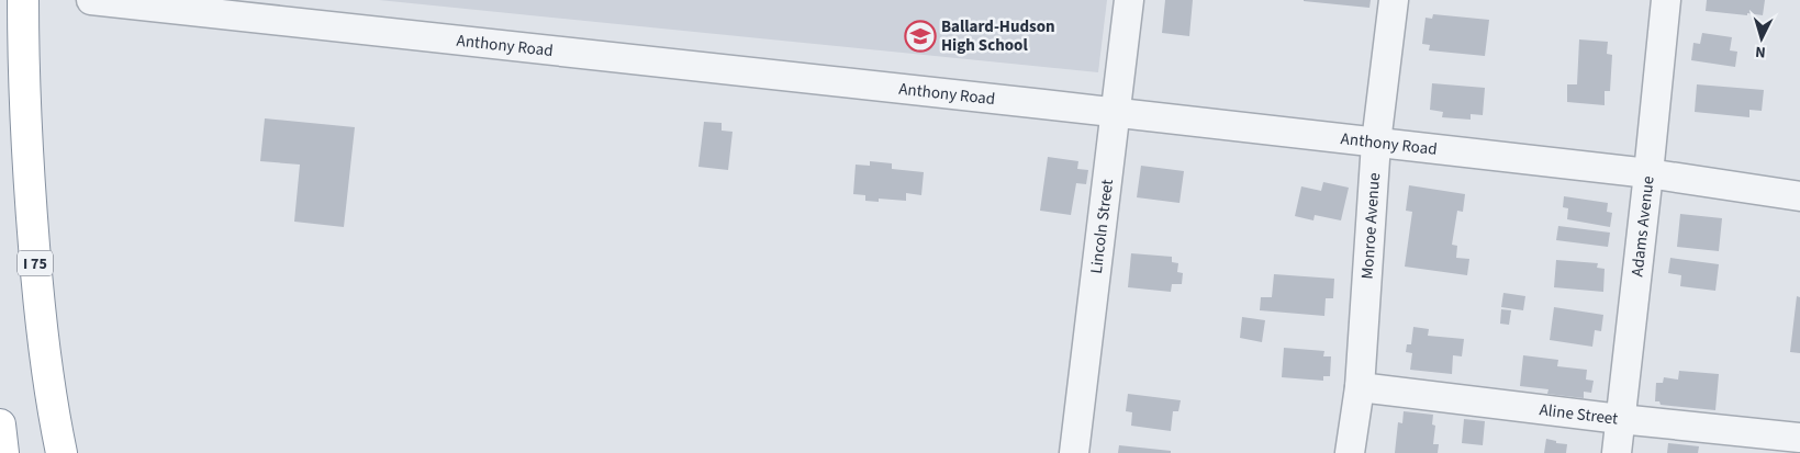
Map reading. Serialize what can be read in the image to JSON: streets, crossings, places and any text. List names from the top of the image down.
{
  "streets": {
    "highway": ["I 75"],
    "street": [
      "Anthony Road",
      "Lincoln Street",
      "Monroe Avenue",
      "Adams Avenue",
      "Aline Street"
    ]
  },
  "crossings": [
    ["Anthony Road", "Lincoln Street"],
    ["Anthony Road", "Monroe Avenue"],
    ["Anthony Road", "Adams Avenue"],
    ["Monroe Avenue", "Aline Street"],
    ["Adams Avenue", "Aline Street"]
  ],
  "places": {
    "school or university": ["Ballard-Hudson High School"]
  },
  "north": "bottom"
}
